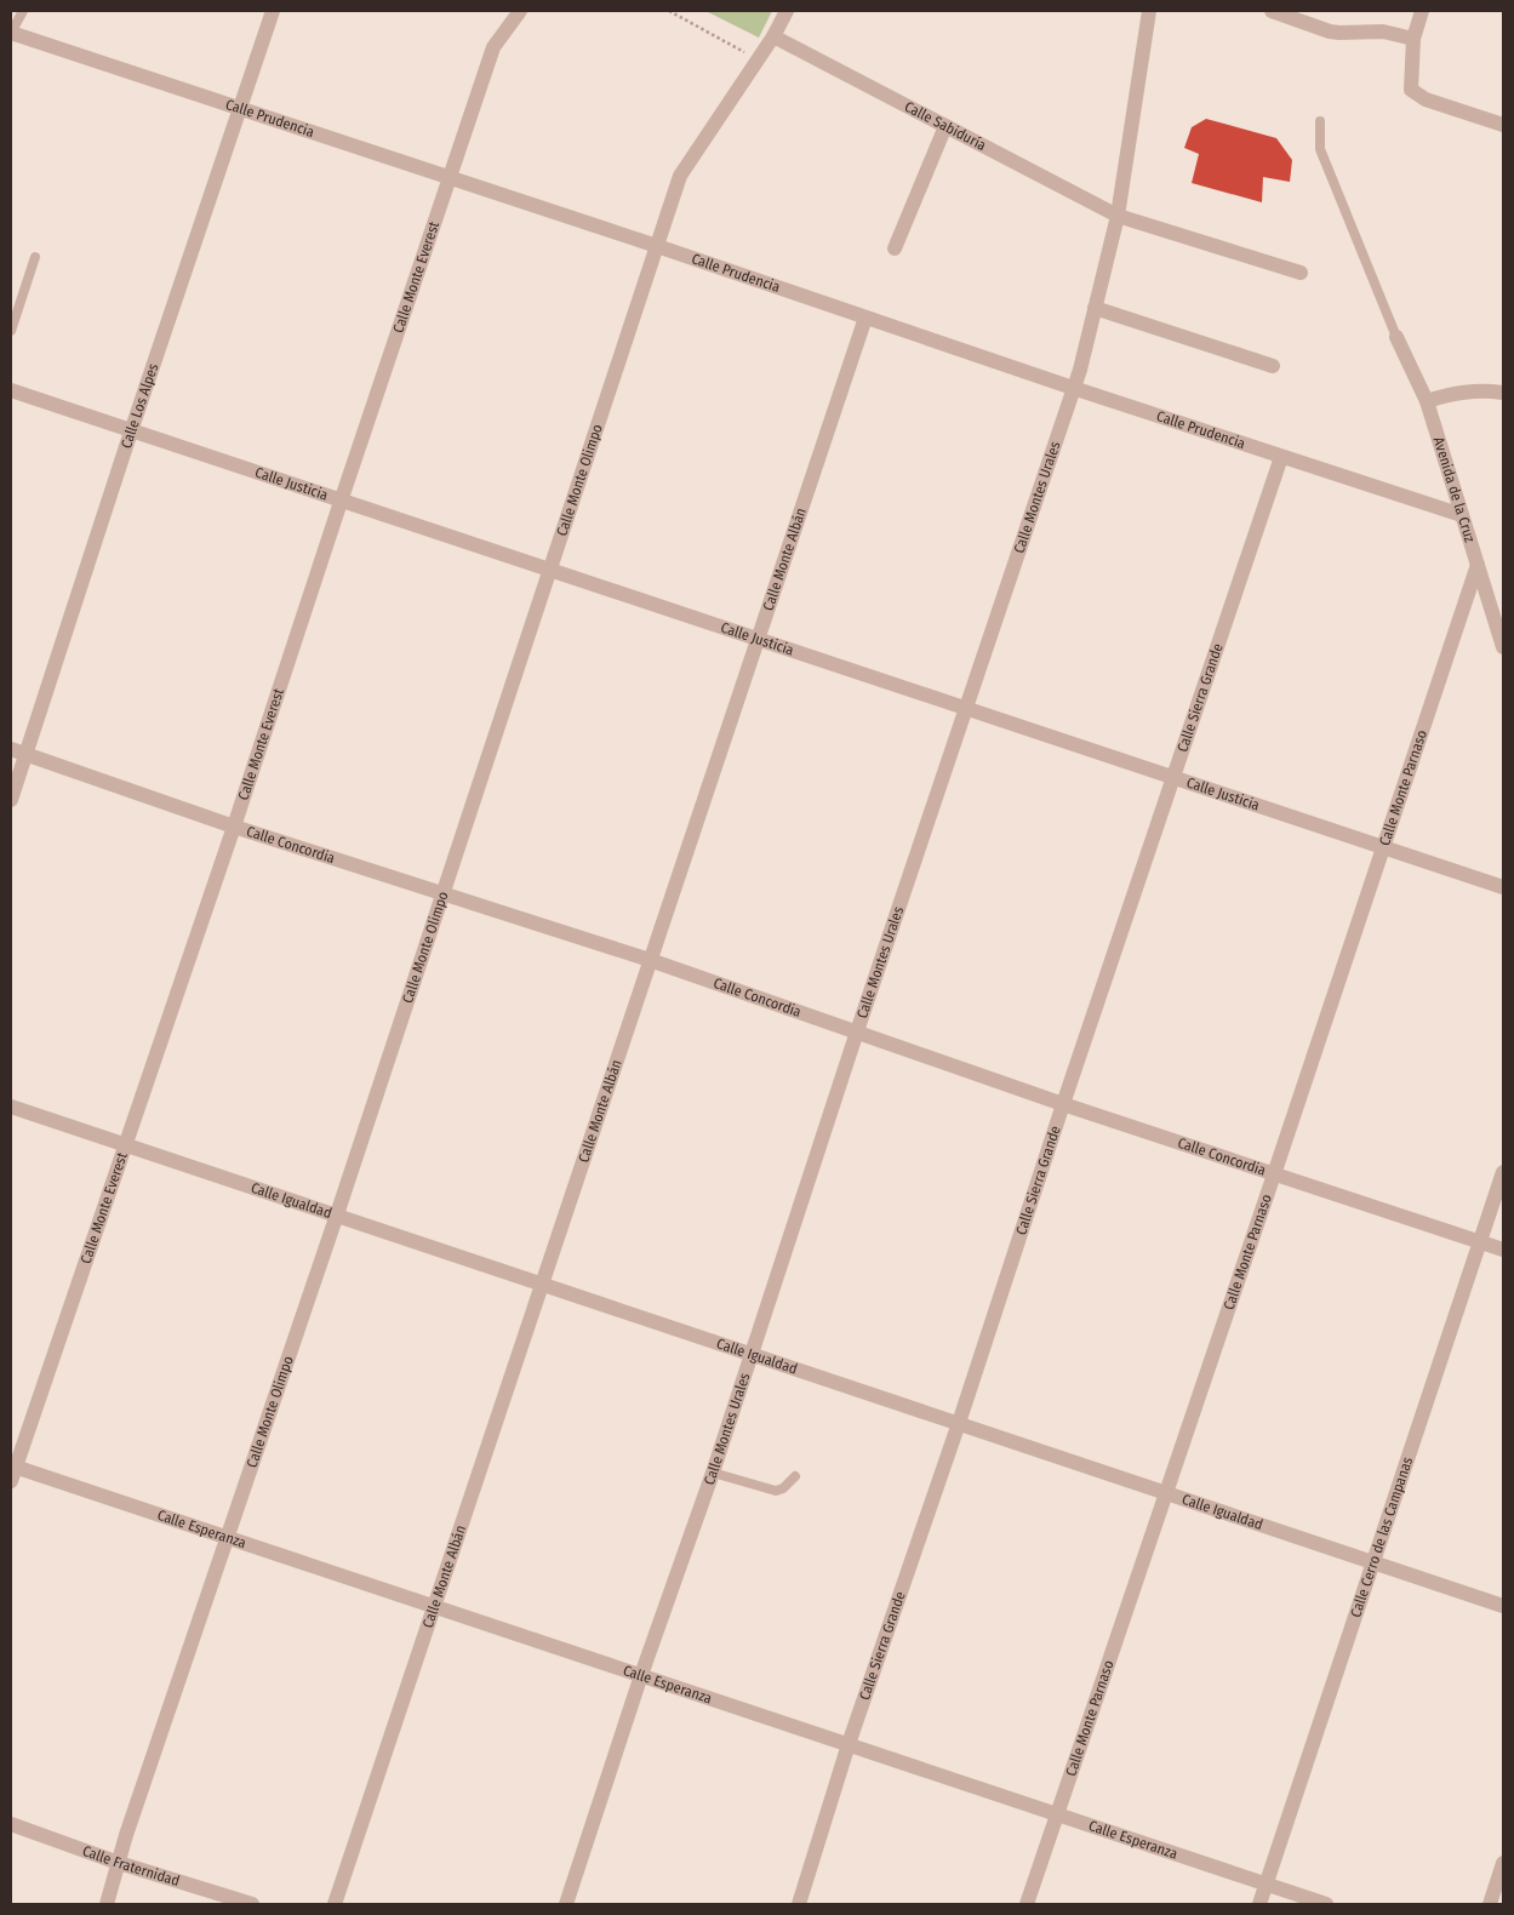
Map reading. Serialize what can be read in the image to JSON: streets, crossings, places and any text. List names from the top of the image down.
{
  "streets": {
    "street": [
      "Calle Prudencia",
      "Calle Sabiduría",
      "Calle Monte Everest",
      "Calle Los Alpes",
      "Calle Monte Olimpo",
      "Calle Justicia",
      "Avenida de la Cruz",
      "Calle Montes Urales",
      "Calle Monte Albán",
      "Calle Sierra Grande",
      "Calle Monte Parnaso",
      "Calle Concordia",
      "Calle Igualdad",
      "Calle Esperanza",
      "Calle Cerro de las Campanas",
      "Calle Fraternidad"
    ]
  },
  "crossings": [
    ["Calle Prudencia", "Calle Monte Everest"],
    ["Calle Prudencia", "Calle Los Alpes"],
    ["Calle Prudencia", "Calle Monte Olimpo"],
    ["Calle Prudencia", "Avenida de la Cruz"],
    ["Calle Prudencia", "Calle Montes Urales"],
    ["Calle Prudencia", "Calle Monte Albán"],
    ["Calle Prudencia", "Calle Sierra Grande"],
    ["Calle Sabiduría", "Calle Monte Olimpo"],
    ["Calle Sabiduría", "Calle Montes Urales"],
    ["Calle Monte Everest", "Calle Justicia"],
    ["Calle Monte Everest", "Calle Concordia"],
    ["Calle Monte Everest", "Calle Igualdad"],
    ["Calle Monte Everest", "Calle Esperanza"],
    ["Calle Los Alpes", "Calle Justicia"],
    ["Calle Los Alpes", "Calle Concordia"],
    ["Calle Monte Olimpo", "Calle Justicia"],
    ["Calle Monte Olimpo", "Calle Concordia"],
    ["Calle Monte Olimpo", "Calle Igualdad"],
    ["Calle Monte Olimpo", "Calle Esperanza"],
    ["Calle Monte Olimpo", "Calle Fraternidad"],
    ["Calle Justicia", "Calle Montes Urales"],
    ["Calle Justicia", "Calle Monte Albán"],
    ["Calle Justicia", "Calle Sierra Grande"],
    ["Calle Justicia", "Calle Monte Parnaso"],
    ["Avenida de la Cruz", "Calle Monte Parnaso"],
    ["Calle Montes Urales", "Calle Concordia"],
    ["Calle Montes Urales", "Calle Igualdad"],
    ["Calle Montes Urales", "Calle Esperanza"],
    ["Calle Monte Albán", "Calle Concordia"],
    ["Calle Monte Albán", "Calle Igualdad"],
    ["Calle Monte Albán", "Calle Esperanza"],
    ["Calle Sierra Grande", "Calle Concordia"],
    ["Calle Sierra Grande", "Calle Igualdad"],
    ["Calle Sierra Grande", "Calle Esperanza"],
    ["Calle Monte Parnaso", "Calle Concordia"],
    ["Calle Monte Parnaso", "Calle Igualdad"],
    ["Calle Monte Parnaso", "Calle Esperanza"],
    ["Calle Concordia", "Calle Cerro de las Campanas"],
    ["Calle Igualdad", "Calle Cerro de las Campanas"],
    ["Calle Esperanza", "Calle Cerro de las Campanas"]
  ]
}
